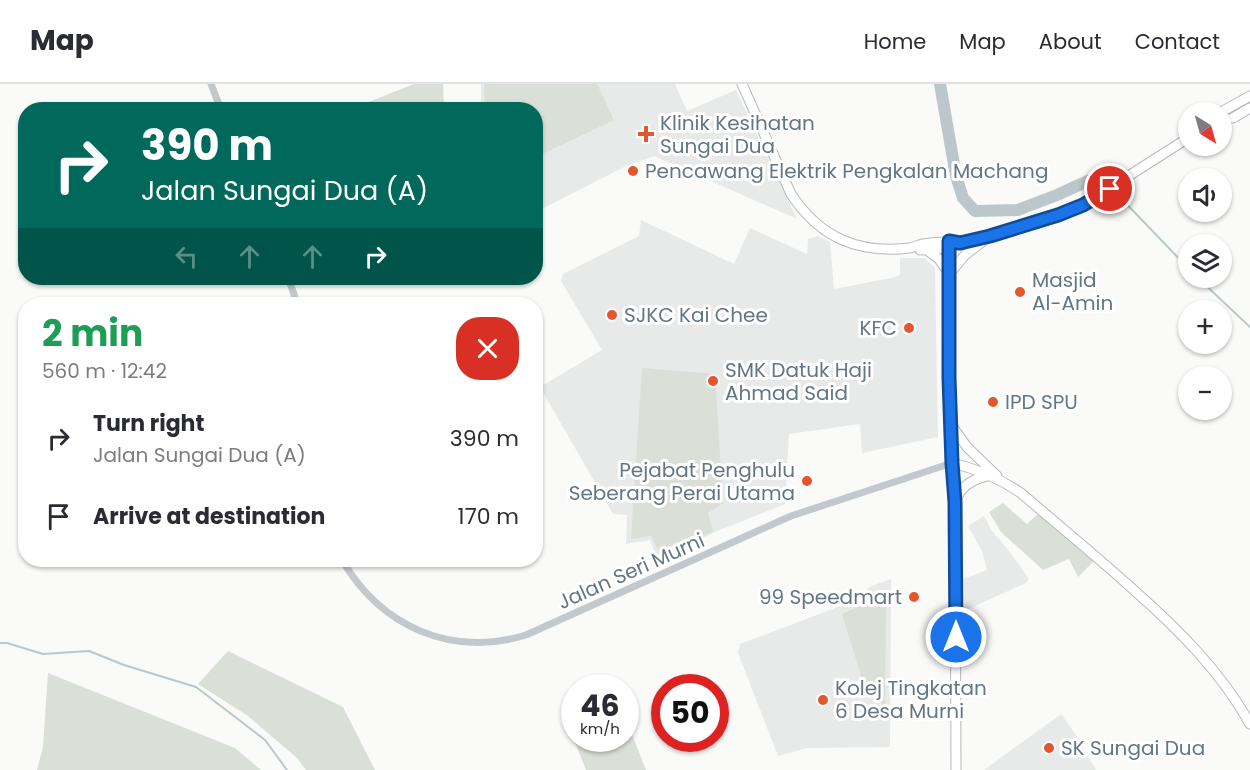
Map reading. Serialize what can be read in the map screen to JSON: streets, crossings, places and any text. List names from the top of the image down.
{
  "streets": {
    "street": ["Jalan Seri Murni"]
  },
  "places": {
    "health": ["Klinik Kesihatan Sungai Dua"],
    "other": [
      "Pencawang Elektrik Pengkalan Machang",
      "Masjid Al-Amin",
      "SJKC Kai Chee",
      "KFC",
      "SMK Datuk Haji Ahmad Said",
      "IPD SPU",
      "Pejabat Penghulu Seberang Perai Utama",
      "99 Speedmart",
      "Kolej Tingkatan 6 Desa Murni",
      "SK Sungai Dua"
    ]
  },
  "north": "bottom right",
  "page": {
    "header": "Map",
    "nav": [
      "Home",
      "Map",
      "About",
      "Contact"
    ],
    "map_buttons": ["+", "−"],
    "turn": ["390 m", "Jalan Sungai Dua (A)"],
    "heading": ["2 min", "560 m · 12:42"],
    "list": [
      {
        "name": "Turn right",
        "note": "Jalan Sungai Dua (A)",
        "value": "390 m"
      },
      {
        "name": "Arrive at destination",
        "value": "170 m"
      }
    ],
    "speed": "46 km/h",
    "limit": "50"
  }
}
